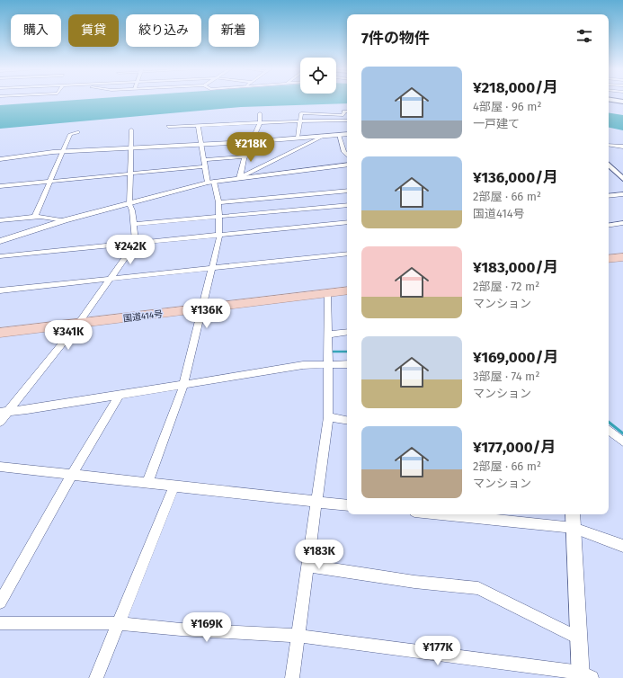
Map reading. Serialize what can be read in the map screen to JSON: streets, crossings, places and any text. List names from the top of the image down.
{
  "streets": {
    "highway": ["国道414号"]
  },
  "page": {
    "chip": [
      "購入",
      "賃貸",
      "絞り込み",
      "新着"
    ],
    "heading": "7件の物件",
    "list": [
      {
        "name": "¥218,000/月",
        "note": "4部屋 · 96 m² · 一戸建て"
      },
      {
        "name": "¥136,000/月",
        "note": "2部屋 · 66 m² · 国道414号"
      },
      {
        "name": "¥183,000/月",
        "note": "2部屋 · 72 m² · マンション"
      },
      {
        "name": "¥169,000/月",
        "note": "3部屋 · 74 m² · マンション"
      },
      {
        "name": "¥177,000/月",
        "note": "2部屋 · 66 m² · マンション"
      }
    ],
    "price": [
      "¥218K",
      "¥242K",
      "¥136K",
      "¥341K",
      "¥183K",
      "¥169K",
      "¥177K"
    ]
  }
}
